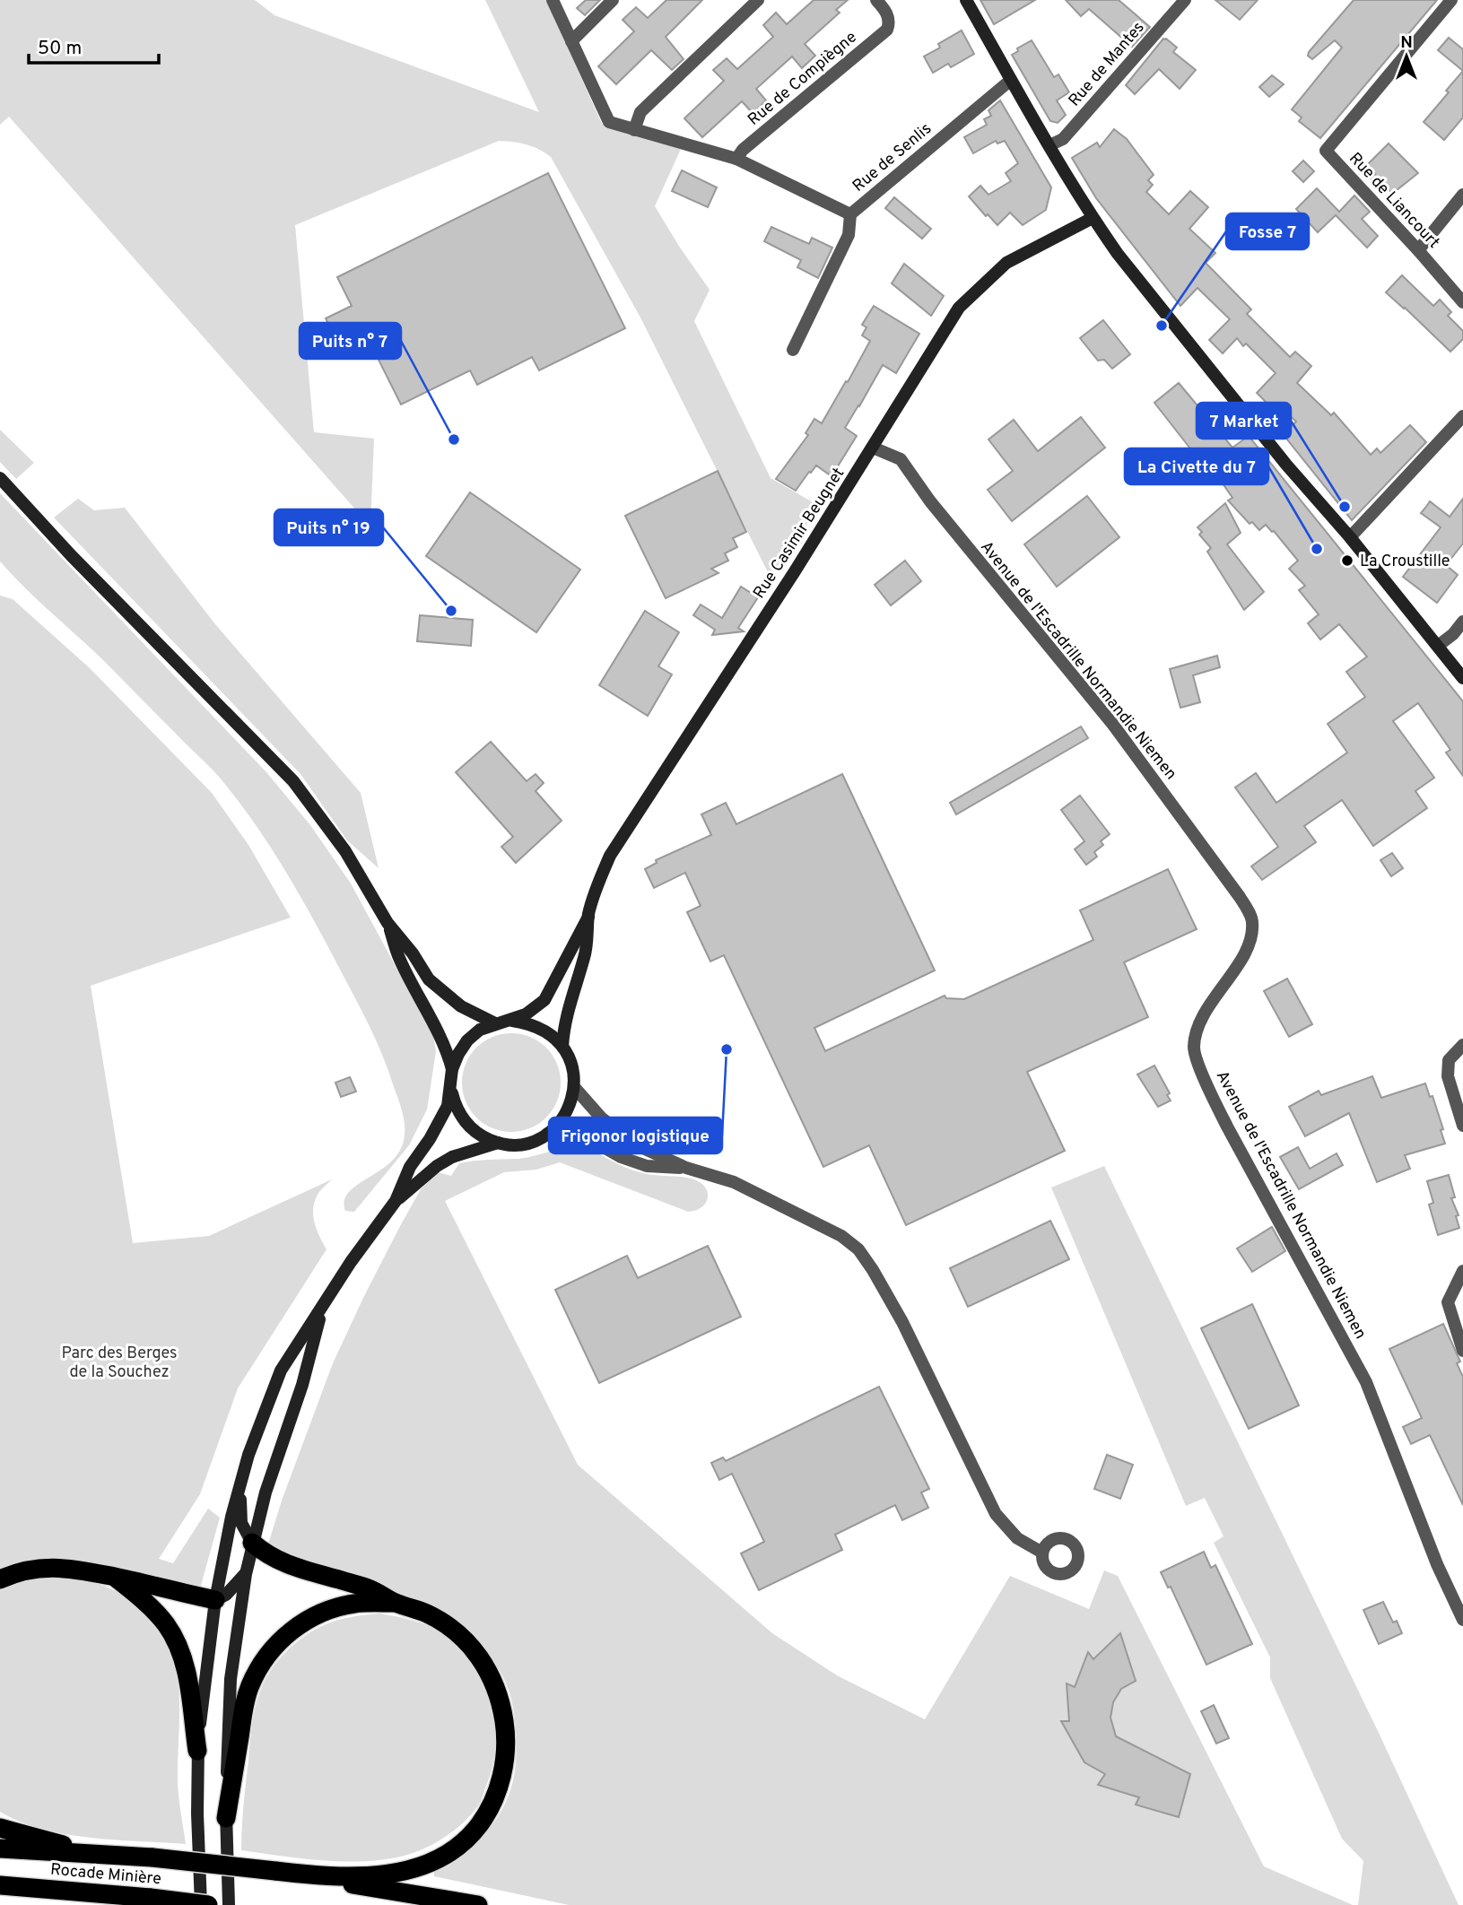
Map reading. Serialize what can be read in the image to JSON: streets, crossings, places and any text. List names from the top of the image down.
{
  "streets": {
    "highway": ["Rocade Minière"],
    "main road": ["Rue Casimir Beugnet"],
    "street": [
      "Rue de Mantes",
      "Rue de Compiègne",
      "Rue de Senlis",
      "Rue de Liancourt",
      "Avenue de l'Escadrille Normandie Niemen"
    ]
  },
  "crossings": [
    ["Rue Casimir Beugnet", "Avenue de l'Escadrille Normandie Niemen"]
  ],
  "parks": ["Parc des Berges de la Souchez"],
  "places": [
    "Fosse 7",
    "Puits n° 7",
    "7 Market",
    "La Civette du 7",
    "La Croustille",
    "Puits n° 19",
    "Frigonor logistique"
  ],
  "scale_bar": "50 m",
  "north": "top"
}
